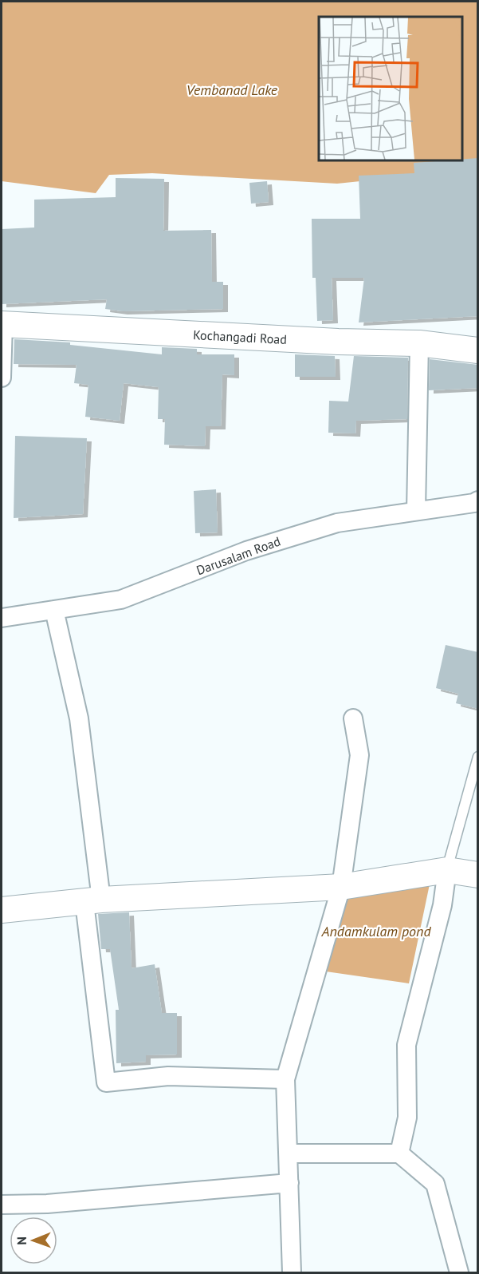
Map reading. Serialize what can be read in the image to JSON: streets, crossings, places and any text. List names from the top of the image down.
{
  "streets": {
    "street": ["Kochangadi Road", "Darusalam Road"]
  },
  "water": ["Vembanad Lake", "Andamkulam pond"],
  "north": "left"
}
